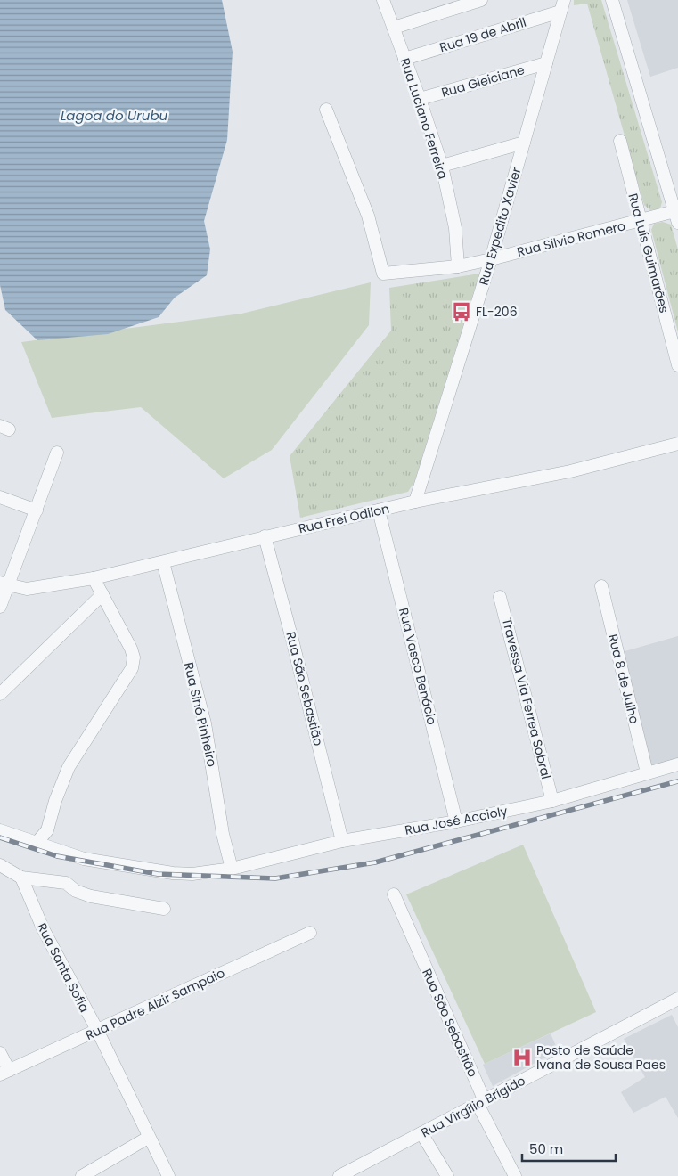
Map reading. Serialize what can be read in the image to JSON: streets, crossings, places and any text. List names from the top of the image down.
{
  "streets": {
    "street": [
      "Rua 19 de Abril",
      "Rua Gleiciane",
      "Rua Luciano Ferreira",
      "Rua Expedito Xavier",
      "Rua Silvio Romero",
      "Rua Luís Guimarães",
      "Rua Frei Odilon",
      "Rua Vasco Benácio",
      "Rua 8 de Julho",
      "Rua São Sebastião",
      "Travessa Via Ferrea Sobral",
      "Rua Sinó Pinheiro",
      "Rua José Accioly",
      "Rua Santa Sofia",
      "Rua Padre Alzir Sampaio",
      "Rua Virgílio Brígido"
    ]
  },
  "crossings": [
    ["Rua 19 de Abril", "Rua Luciano Ferreira"],
    ["Rua 19 de Abril", "Rua Expedito Xavier"],
    ["Rua Gleiciane", "Rua Luciano Ferreira"],
    ["Rua Gleiciane", "Rua Expedito Xavier"],
    ["Rua Luciano Ferreira", "Rua Silvio Romero"],
    ["Rua Expedito Xavier", "Rua Silvio Romero"],
    ["Rua Expedito Xavier", "Rua Frei Odilon"],
    ["Rua Silvio Romero", "Rua Luís Guimarães"],
    ["Rua Frei Odilon", "Rua Vasco Benácio"],
    ["Rua Frei Odilon", "Rua São Sebastião"],
    ["Rua Frei Odilon", "Rua Sinó Pinheiro"],
    ["Rua Vasco Benácio", "Rua José Accioly"],
    ["Rua 8 de Julho", "Rua José Accioly"],
    ["Rua São Sebastião", "Rua José Accioly"],
    ["Rua São Sebastião", "Rua Virgílio Brígido"],
    ["Travessa Via Ferrea Sobral", "Rua José Accioly"],
    ["Rua Sinó Pinheiro", "Rua José Accioly"],
    ["Rua Santa Sofia", "Rua Padre Alzir Sampaio"]
  ],
  "water": ["Lagoa do Urubu"],
  "places": {
    "bus stop": ["FL-206"],
    "hospital": ["Posto de Saúde Ivana de Sousa Paes"]
  },
  "scale_bar": "50 m"
}
